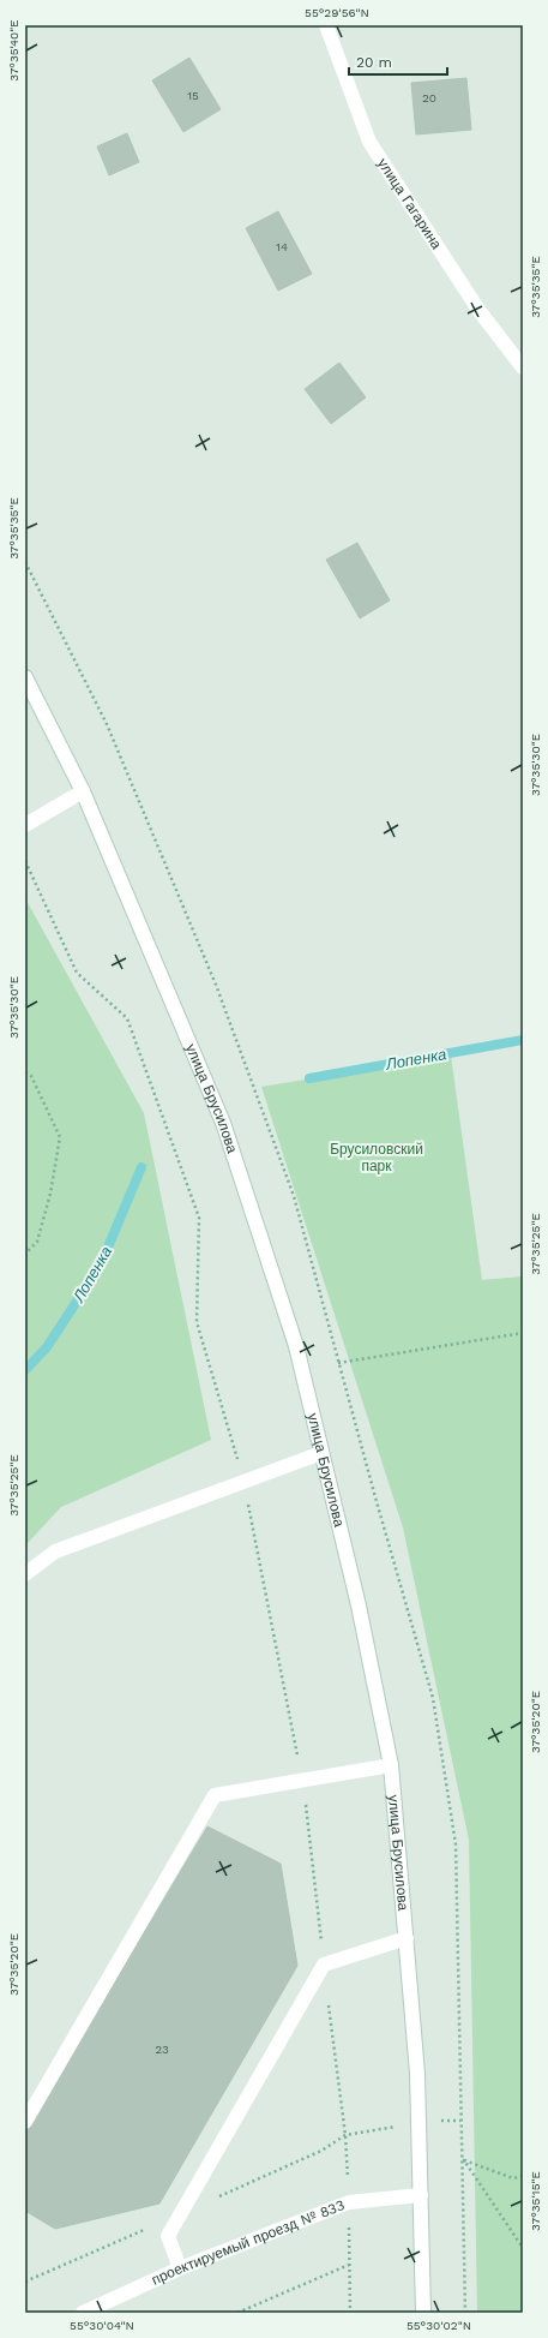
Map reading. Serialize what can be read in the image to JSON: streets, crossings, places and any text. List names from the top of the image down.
{
  "streets": {
    "street": ["улица Гагарина", "улица Брусилова", "проектируемый проезд № 833"]
  },
  "crossings": [
    ["улица Брусилова", "проектируемый проезд № 833"]
  ],
  "water": ["Лопенка"],
  "parks": ["Брусиловский парк"],
  "house_numbers": [
    "15",
    "20",
    "14",
    "23"
  ],
  "scale_bar": "20 m",
  "coordinates": [
    "55°29'56\"N",
    "37°35'40\"E",
    "37°35'35\"E",
    "37°35'30\"E",
    "37°35'25\"E",
    "37°35'20\"E",
    "37°35'15\"E",
    "55°30'04\"N",
    "55°30'02\"N"
  ]
}
